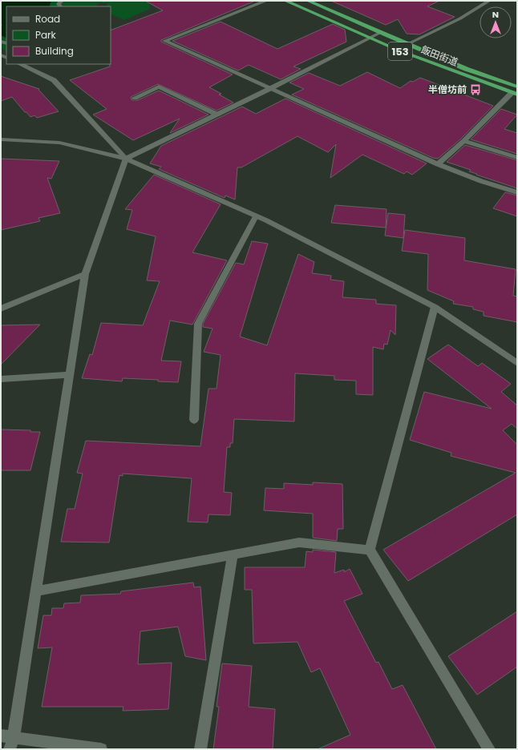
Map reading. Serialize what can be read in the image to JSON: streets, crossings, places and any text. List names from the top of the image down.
{
  "streets": {
    "highway": ["153", "飯田街道"]
  },
  "places": {
    "bus stop": ["半僧坊前"]
  },
  "legend": ["Road", "Park", "Building"],
  "north": "top"
}
